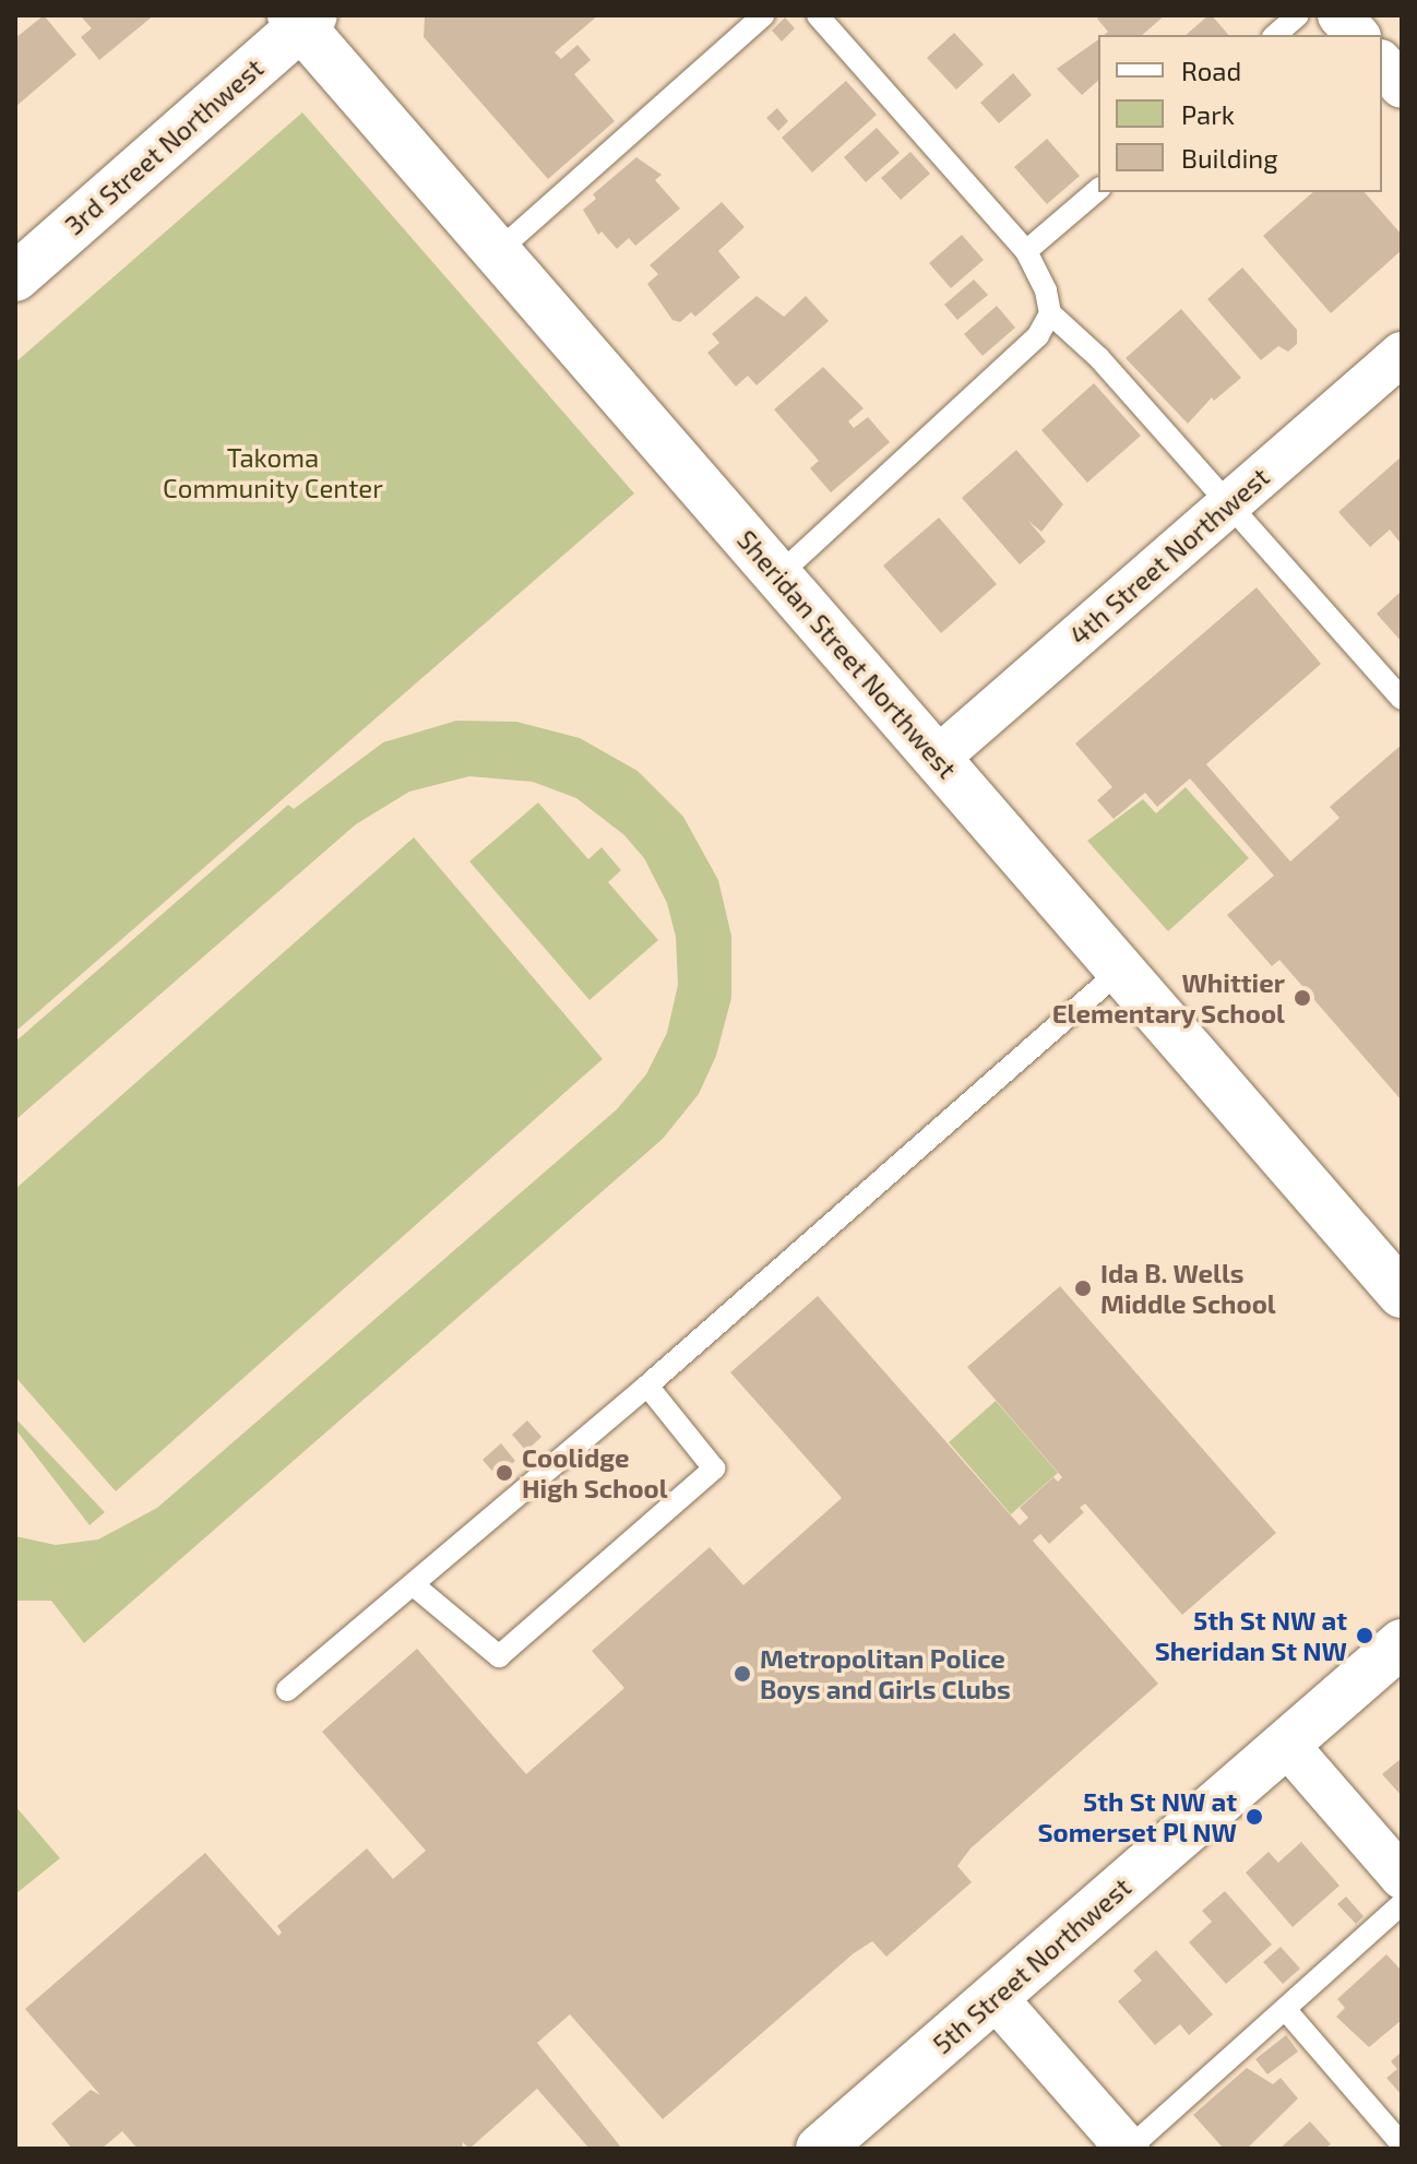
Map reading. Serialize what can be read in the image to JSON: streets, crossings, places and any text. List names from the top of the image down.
{
  "streets": {
    "street": [
      "3rd Street Northwest",
      "4th Street Northwest",
      "Sheridan Street Northwest",
      "5th Street Northwest"
    ]
  },
  "crossings": [
    ["3rd Street Northwest", "Sheridan Street Northwest"],
    ["4th Street Northwest", "Sheridan Street Northwest"]
  ],
  "parks": ["Takoma Community Center"],
  "places": [
    "Whittier Elementary School",
    "Ida B. Wells Middle School",
    "Coolidge High School",
    "5th St NW at Sheridan St NW",
    "Metropolitan Police Boys and Girls Clubs",
    "5th St NW at Somerset Pl NW"
  ],
  "legend": ["Road", "Park", "Building"]
}
